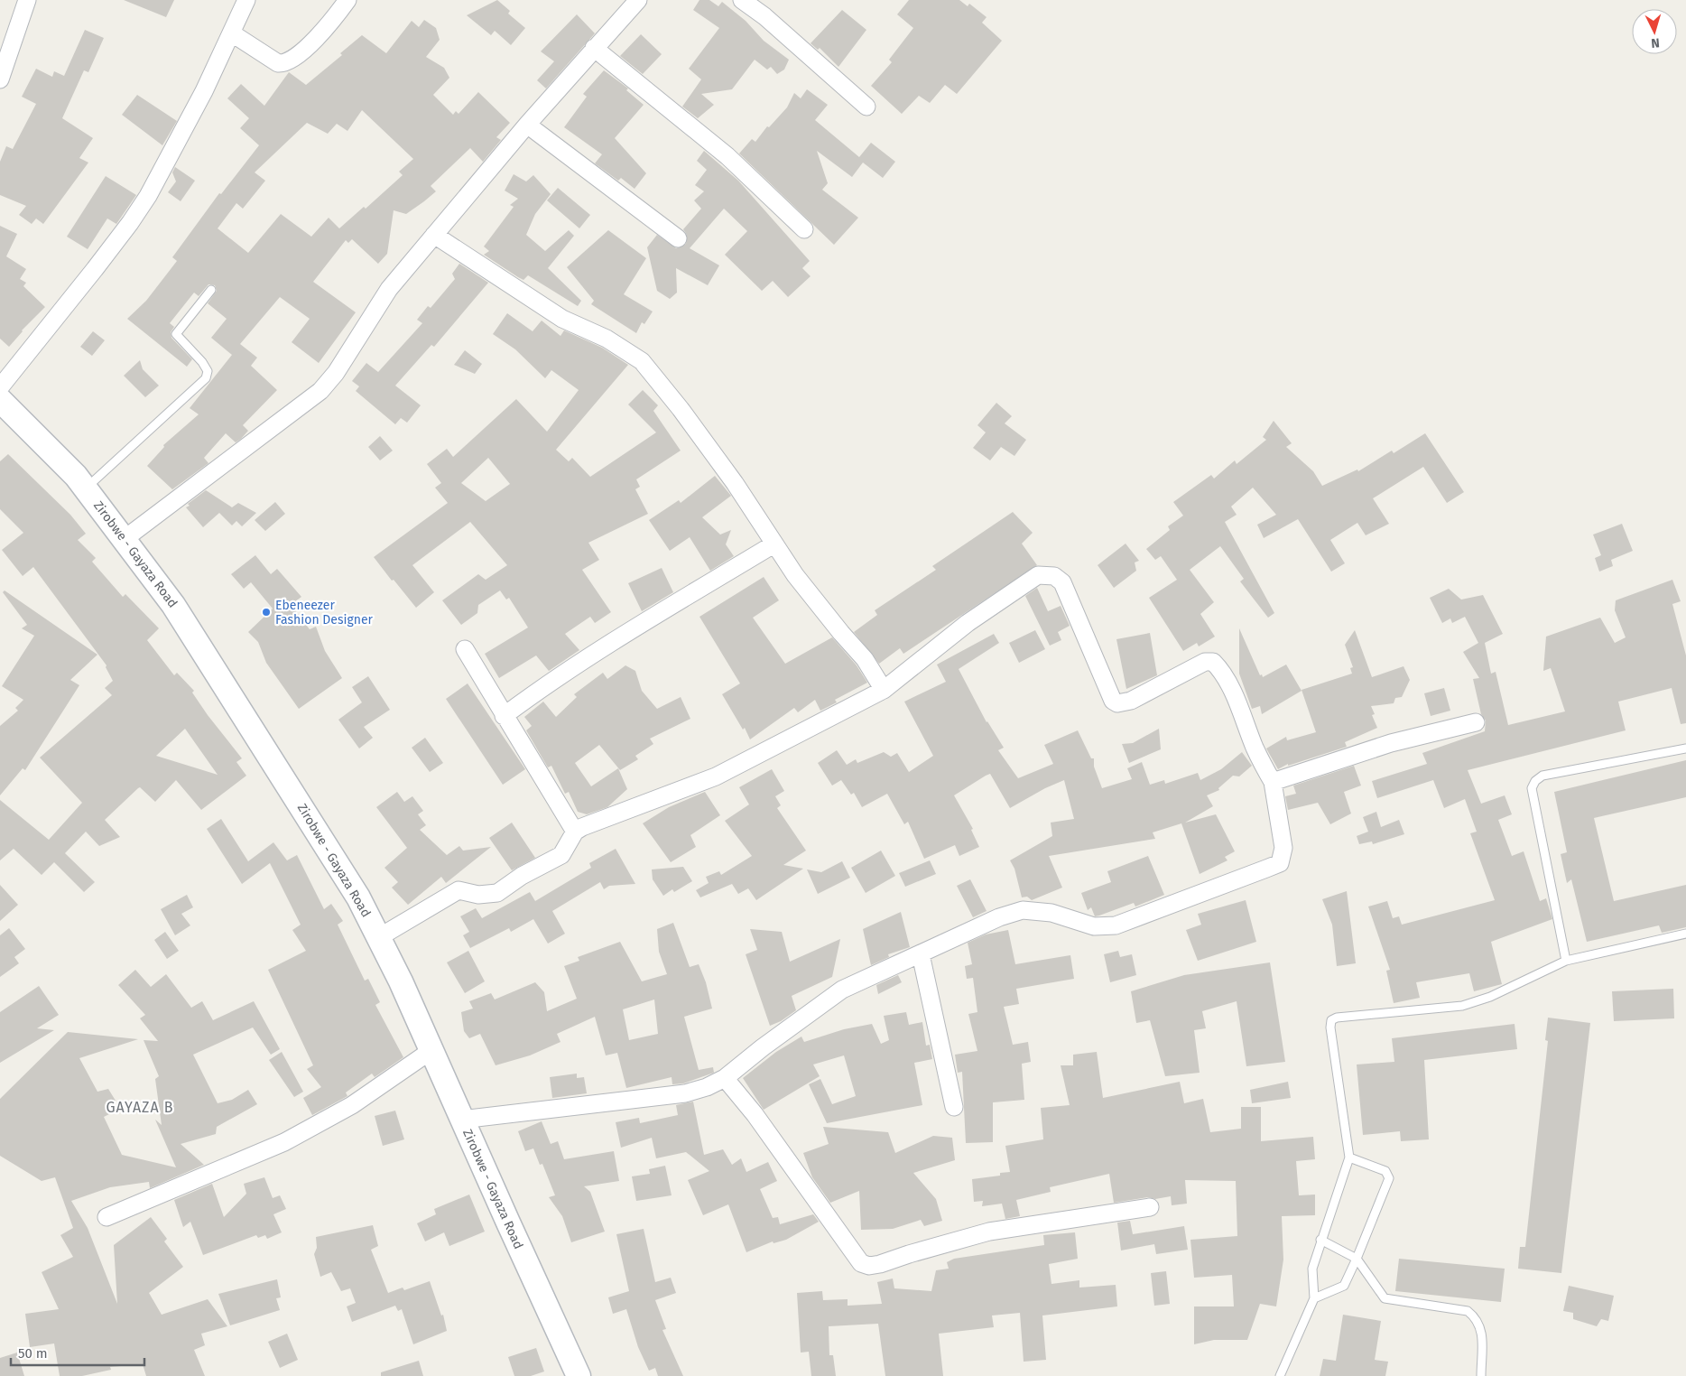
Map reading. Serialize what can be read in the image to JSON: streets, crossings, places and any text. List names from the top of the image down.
{
  "streets": {
    "street": ["Zirobwe - Gayaza Road"]
  },
  "districts": ["GAYAZA B"],
  "places": ["Ebeneezer Fashion Designer"],
  "scale_bar": "50 m",
  "north": "bottom"
}
